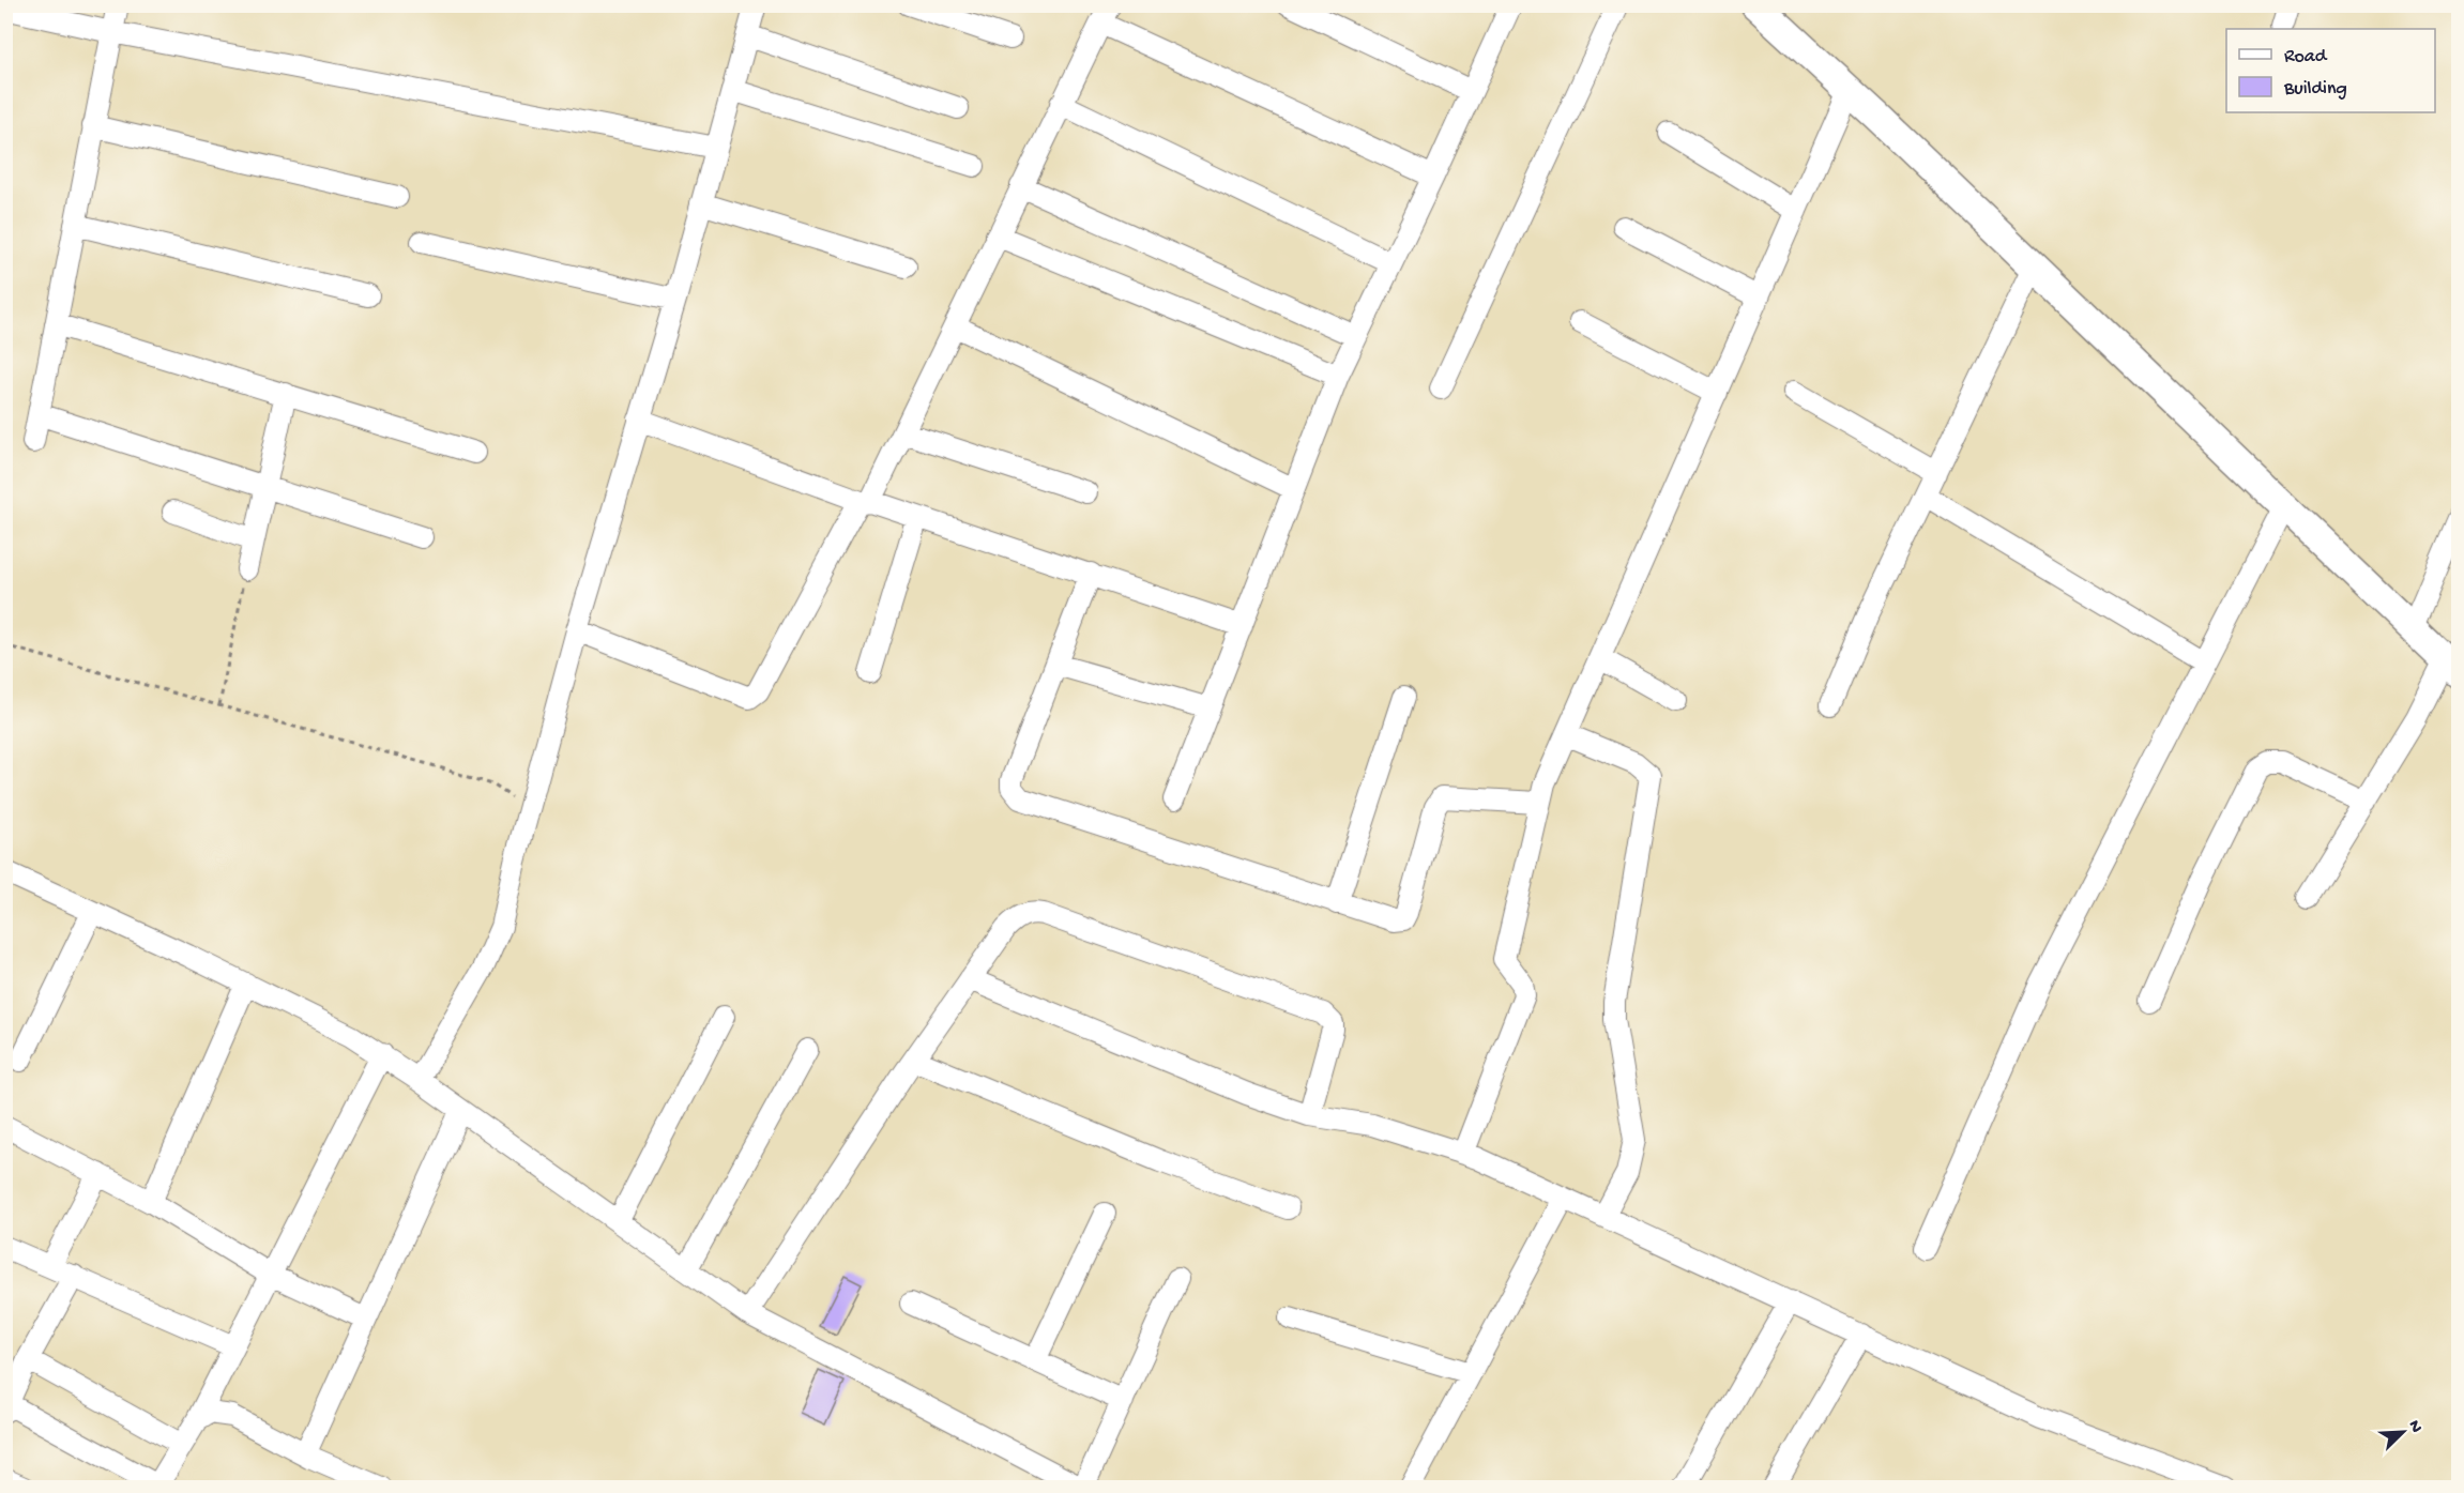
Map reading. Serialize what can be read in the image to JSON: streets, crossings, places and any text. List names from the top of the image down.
{
  "legend": ["Road", "Building"],
  "north": "top right"
}
